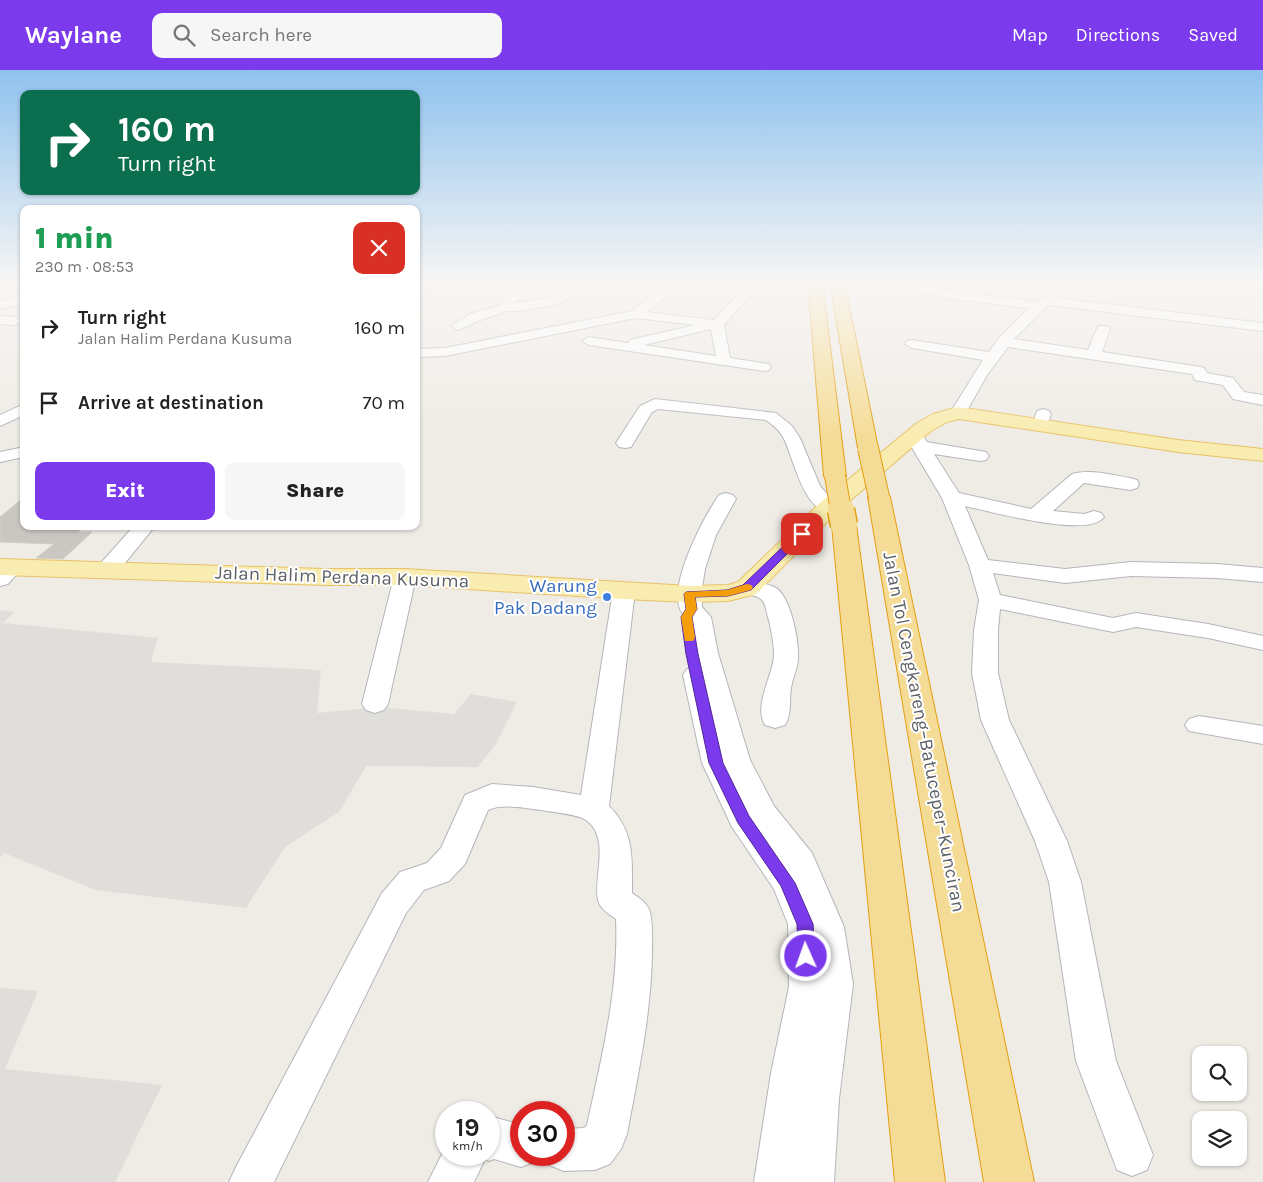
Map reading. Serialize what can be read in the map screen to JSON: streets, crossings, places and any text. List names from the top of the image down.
{
  "streets": {
    "highway": ["Jalan Tol Cengkareng–Batuceper–Kunciran"],
    "main road": ["Jalan Halim Perdana Kusuma"]
  },
  "places": ["Warung Pak Dadang"],
  "page": {
    "header": "Waylane",
    "search": "Search here",
    "nav": ["Map", "Directions", "Saved"],
    "turn": ["160 m", "Turn right"],
    "heading": ["1 min", "230 m · 08:53"],
    "list": [
      {
        "name": "Turn right",
        "note": "Jalan Halim Perdana Kusuma",
        "value": "160 m"
      },
      {
        "name": "Arrive at destination",
        "value": "70 m"
      }
    ],
    "buttons": ["Exit", "Share"],
    "speed": "19 km/h",
    "limit": "30"
  }
}
